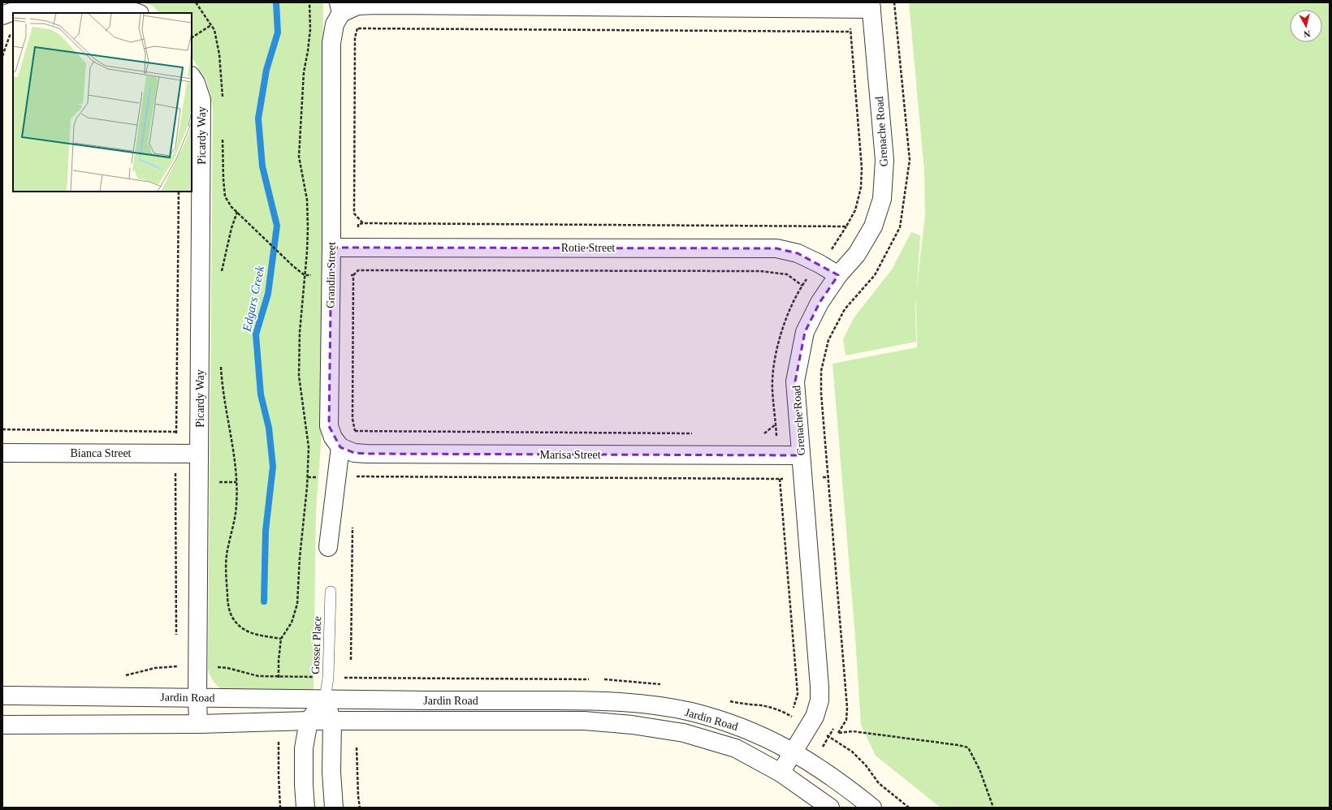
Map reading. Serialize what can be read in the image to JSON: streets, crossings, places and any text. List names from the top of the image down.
{
  "streets": {
    "street": [
      "Grenache Road",
      "Picardy Way",
      "Rotie Street",
      "Grandin Street",
      "Bianca Street",
      "Marisa Street",
      "Jardin Road"
    ],
    "lane": ["Gosset Place"]
  },
  "crossings": [
    ["Grenache Road", "Rotie Street"],
    ["Grenache Road", "Marisa Street"],
    ["Grenache Road", "Jardin Road"],
    ["Picardy Way", "Bianca Street"],
    ["Picardy Way", "Jardin Road"],
    ["Rotie Street", "Grandin Street"],
    ["Grandin Street", "Marisa Street"],
    ["Gosset Place", "Jardin Road"]
  ],
  "water": ["Edgars Creek"],
  "north": "bottom"
}
